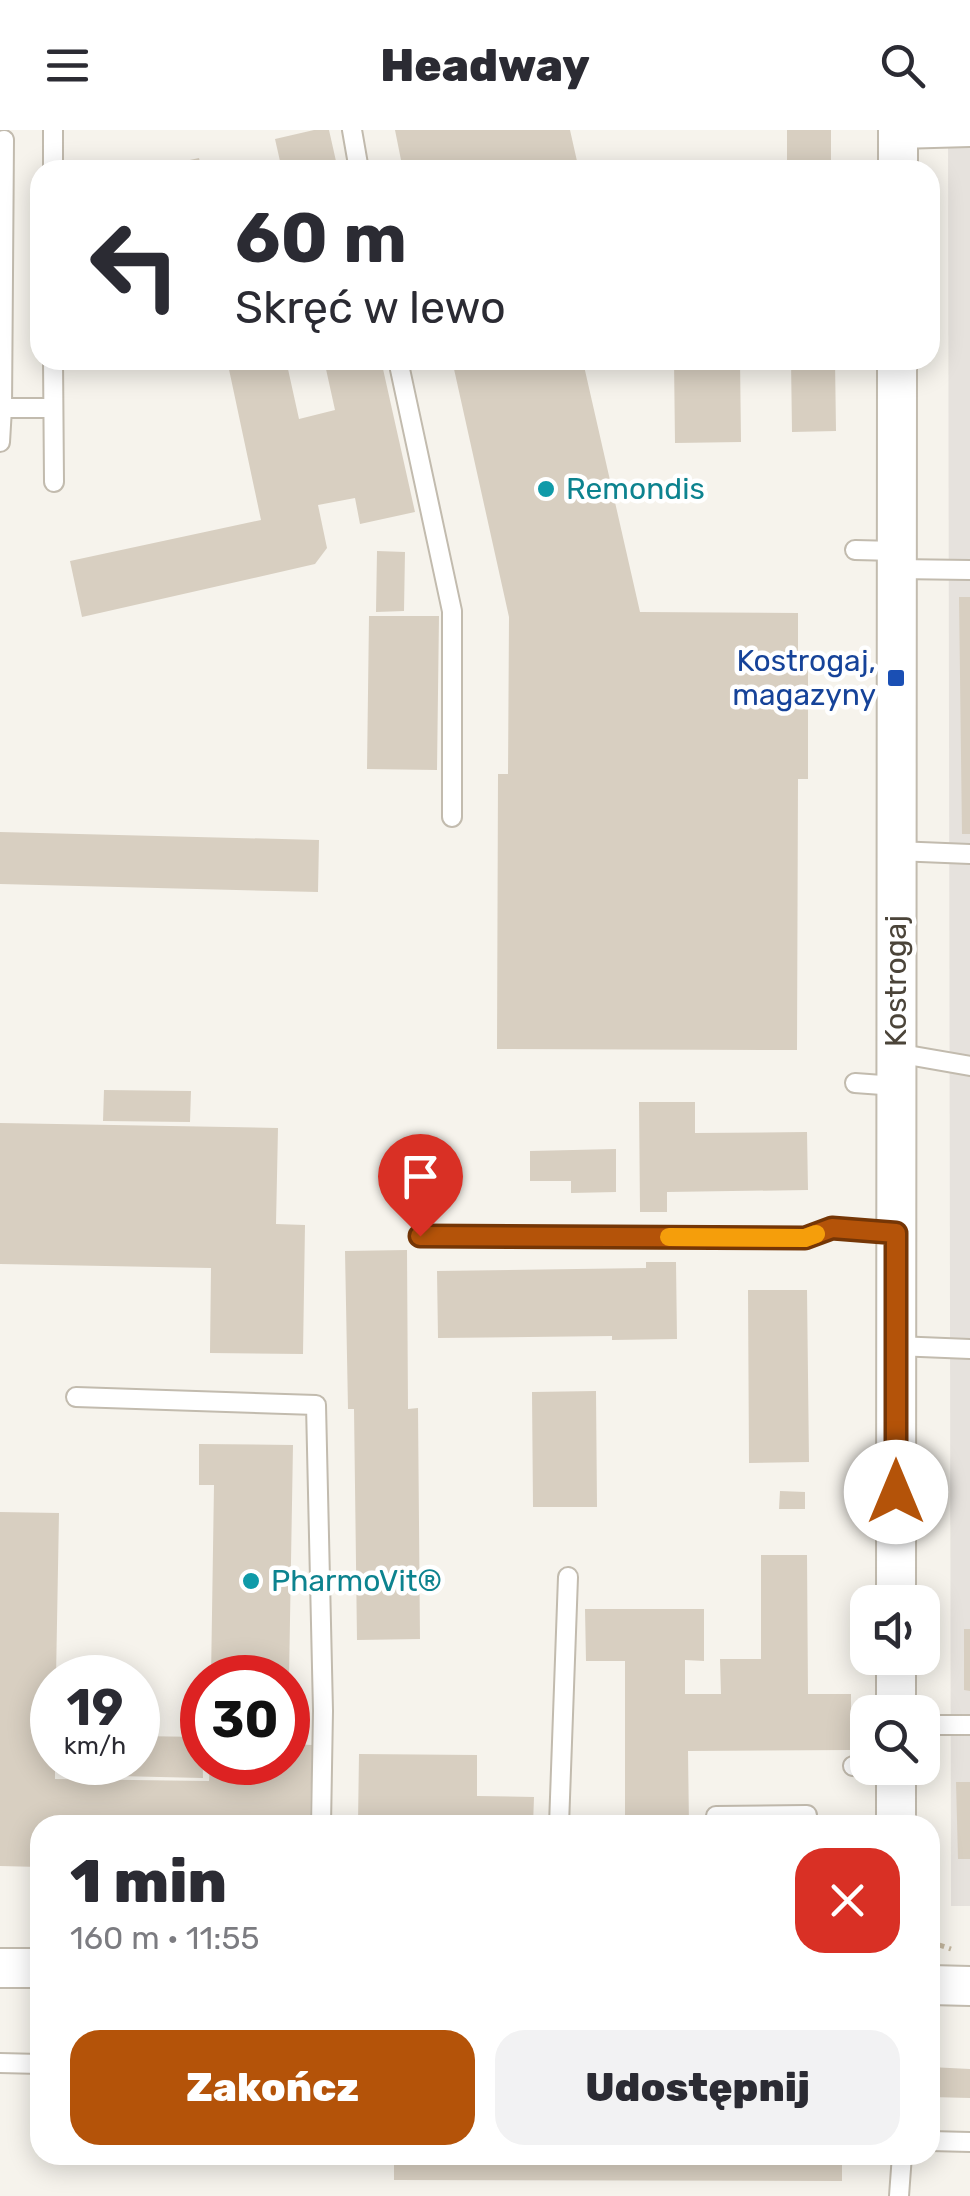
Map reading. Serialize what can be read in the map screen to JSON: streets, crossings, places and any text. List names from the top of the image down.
{
  "streets": {
    "street": ["Kostrogaj"]
  },
  "places": {
    "other": ["Remondis", "PharmoVit®"],
    "transit": ["Kostrogaj, magazyny"]
  },
  "page": {
    "header": "Headway",
    "turn": ["60 m", "Skręć w lewo"],
    "speed": "19 km/h",
    "limit": "30",
    "heading": ["1 min", "160 m · 11:55"],
    "buttons": ["Zakończ", "Udostępnij"]
  }
}
